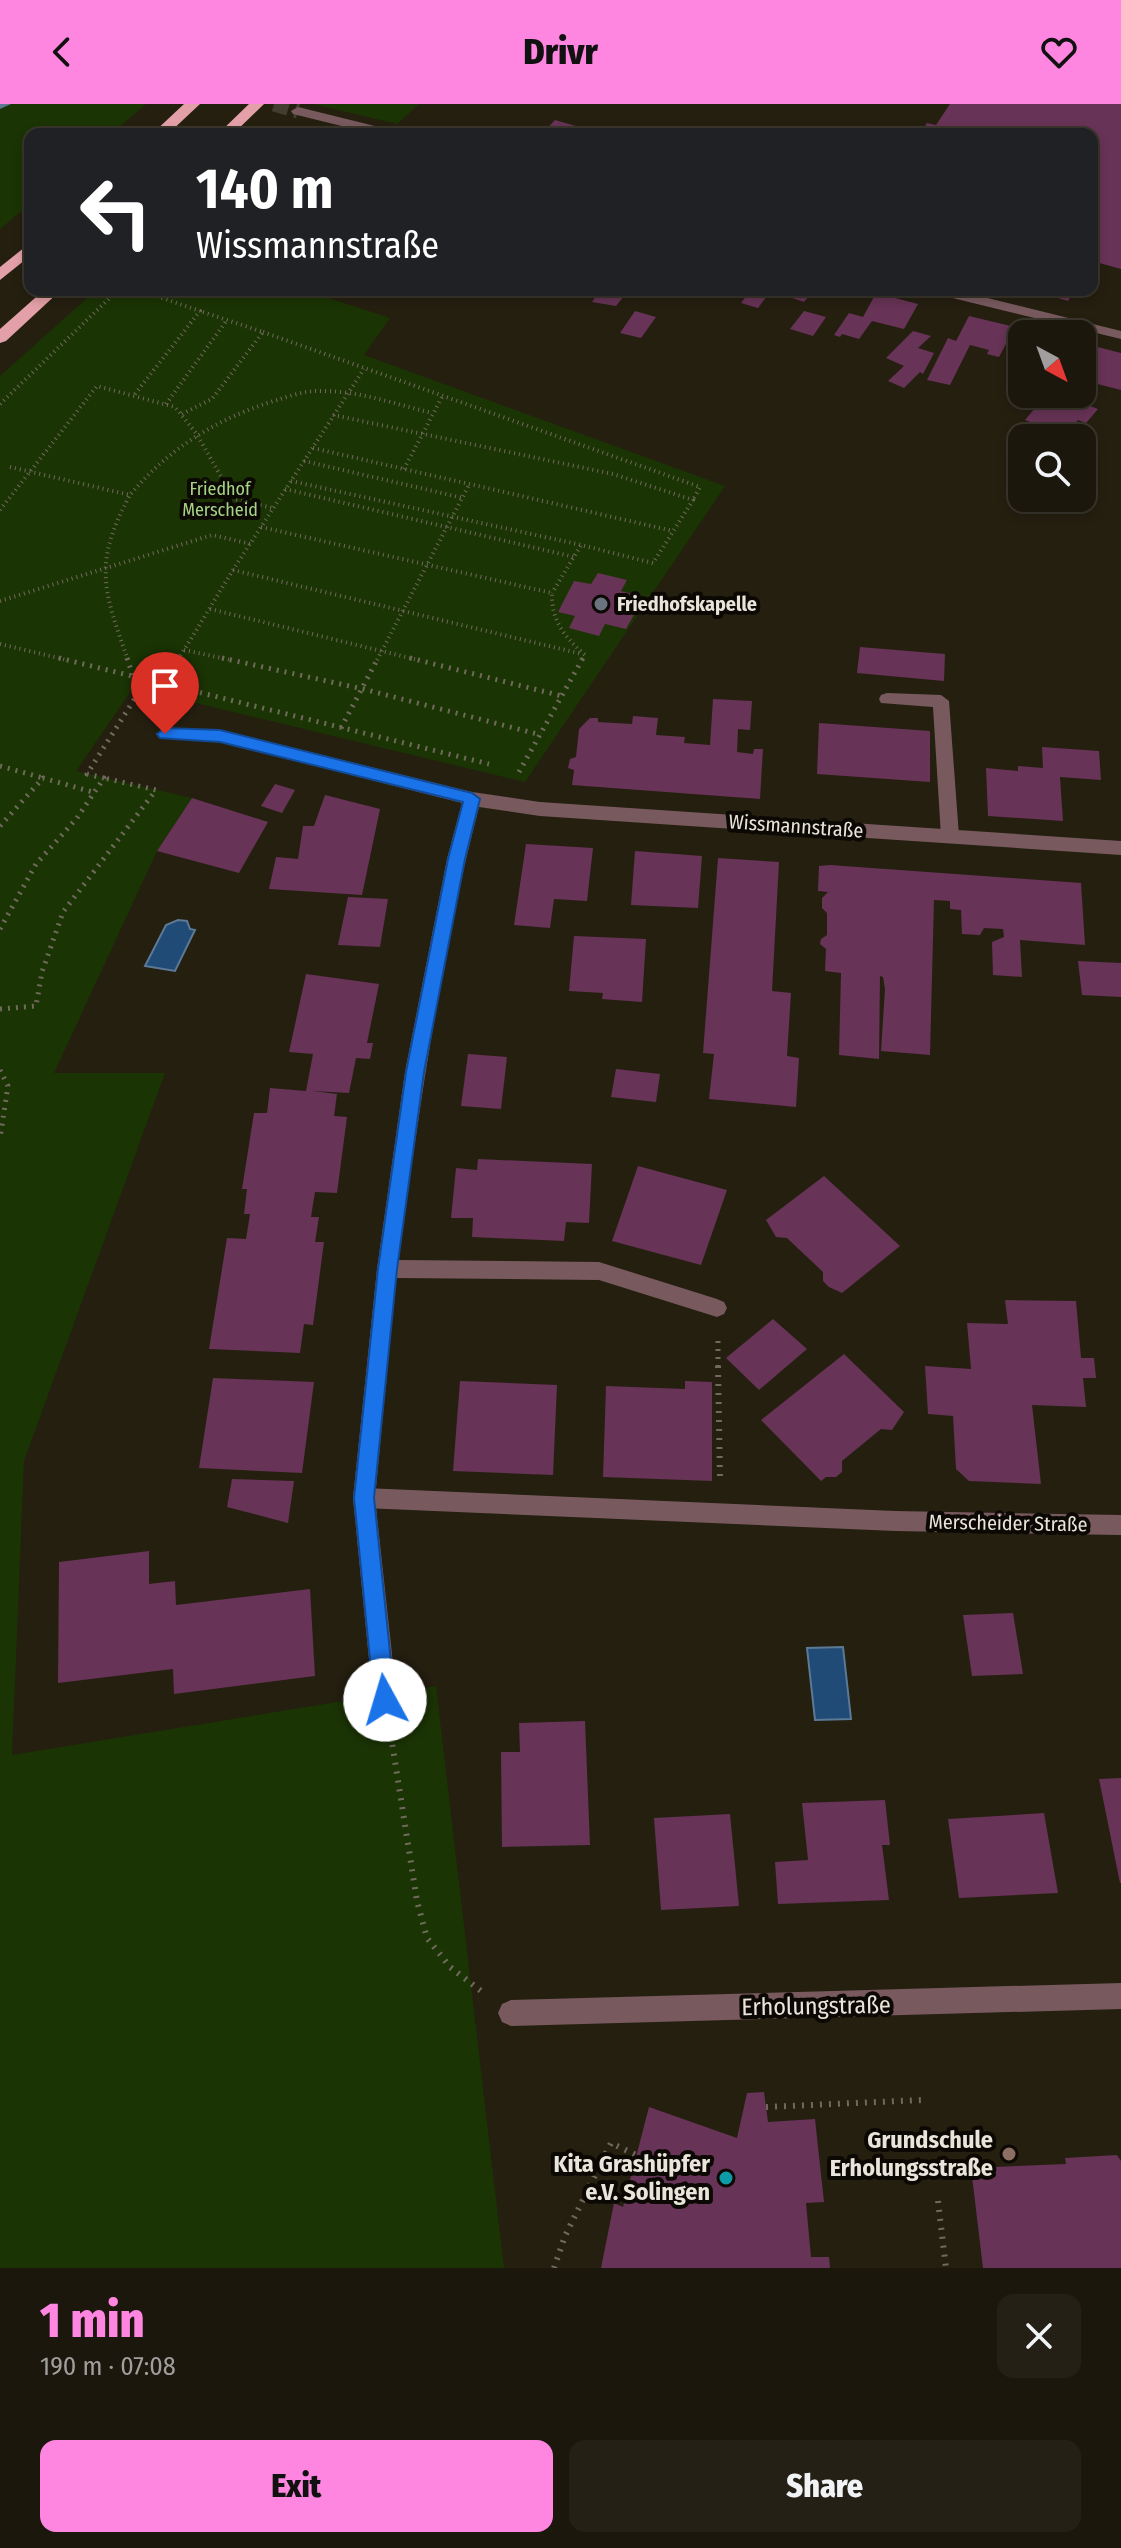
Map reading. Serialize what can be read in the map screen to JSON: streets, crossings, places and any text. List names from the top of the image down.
{
  "streets": {
    "street": ["Wissmannstraße", "Merscheider Straße", "Erholungstraße"]
  },
  "parks": ["Friedhof Merscheid"],
  "places": ["Friedhofskapelle", "Grundschule Erholungsstraße", "Kita Grashüpfer e.V. Solingen"],
  "north": "bottom right",
  "page": {
    "header": "Drivr",
    "turn": ["140 m", "Wissmannstraße"],
    "heading": ["1 min", "190 m · 07:08"],
    "buttons": ["Exit", "Share"]
  }
}
